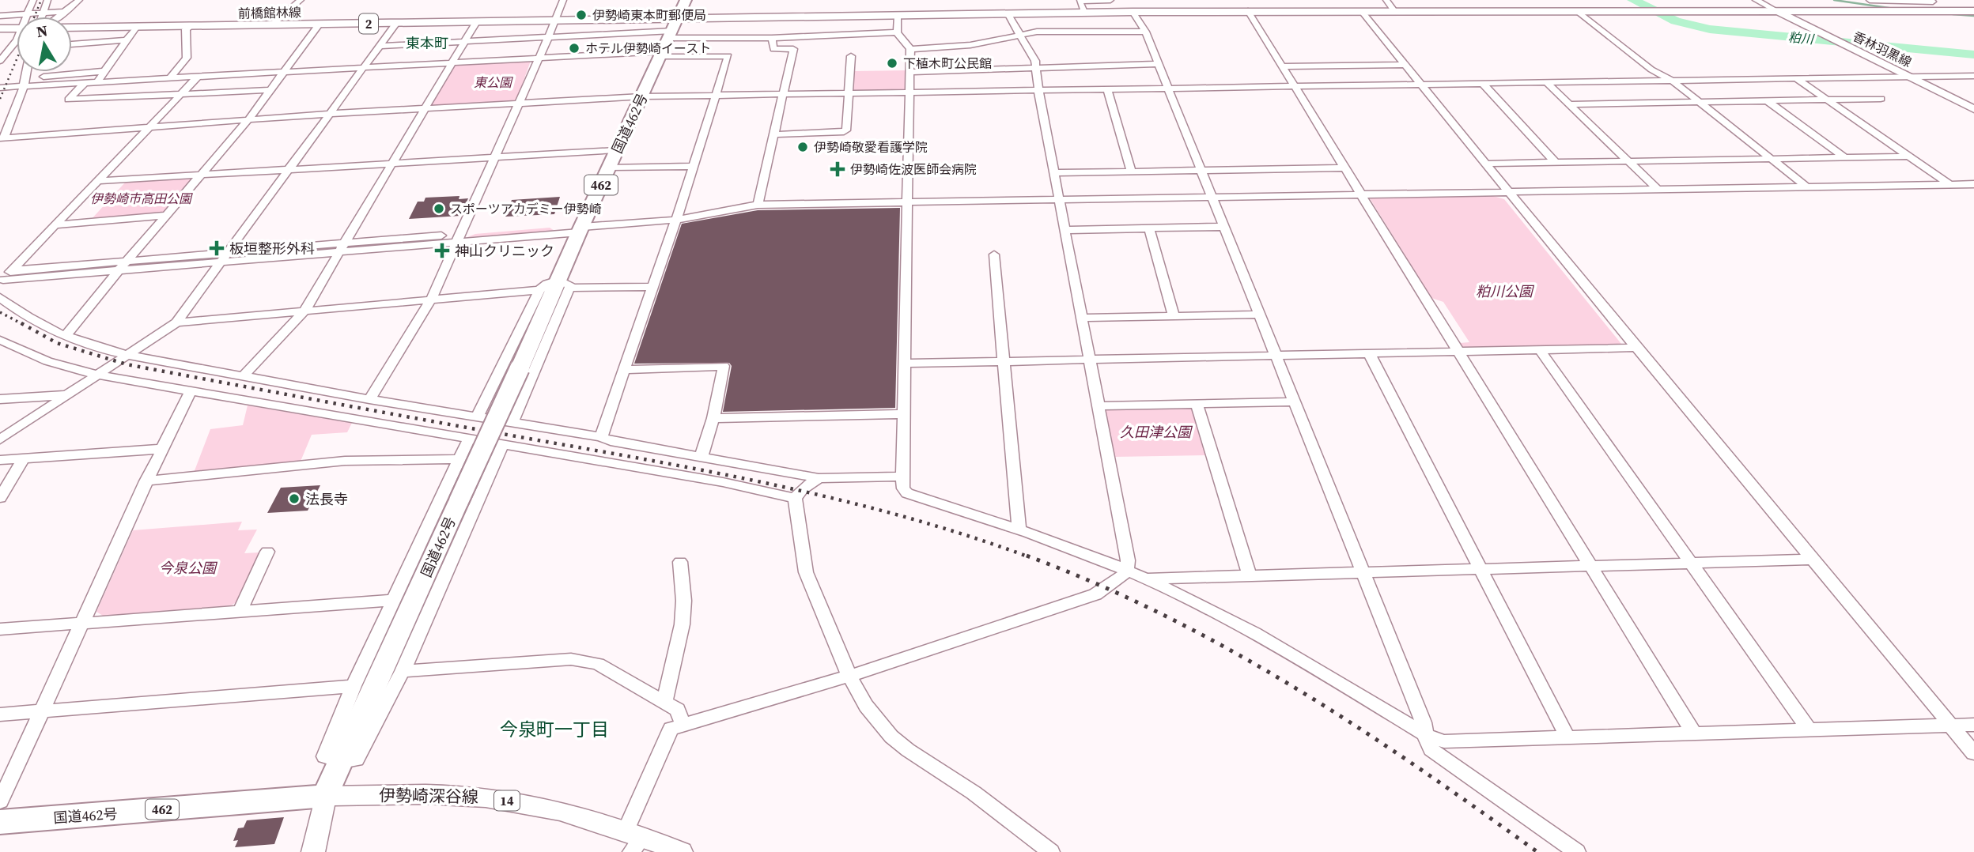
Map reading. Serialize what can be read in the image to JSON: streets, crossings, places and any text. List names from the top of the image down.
{
  "streets": {
    "highway": ["国道462号", "462"],
    "main road": [
      "前橋館林線",
      "2",
      "香林羽黒線",
      "伊勢崎深谷線",
      "14"
    ]
  },
  "crossings": [
    ["前橋館林線", "香林羽黒線"],
    ["前橋館林線", "国道462号"],
    ["国道462号", "伊勢崎深谷線"]
  ],
  "districts": ["東本町", "今泉町一丁目"],
  "water": ["粕川"],
  "parks": [
    "東公園",
    "伊勢崎市高田公園",
    "粕川公園",
    "久田津公園",
    "今泉公園"
  ],
  "places": {
    "other": [
      "伊勢崎東本町郵便局",
      "ホテル伊勢崎イースト",
      "下植木町公民館",
      "伊勢崎敬愛看護学院",
      "スポーツアカデミー伊勢崎",
      "法長寺"
    ],
    "health": ["伊勢崎佐波医師会病院", "板垣整形外科", "神山クリニック"]
  },
  "north": "top"
}
